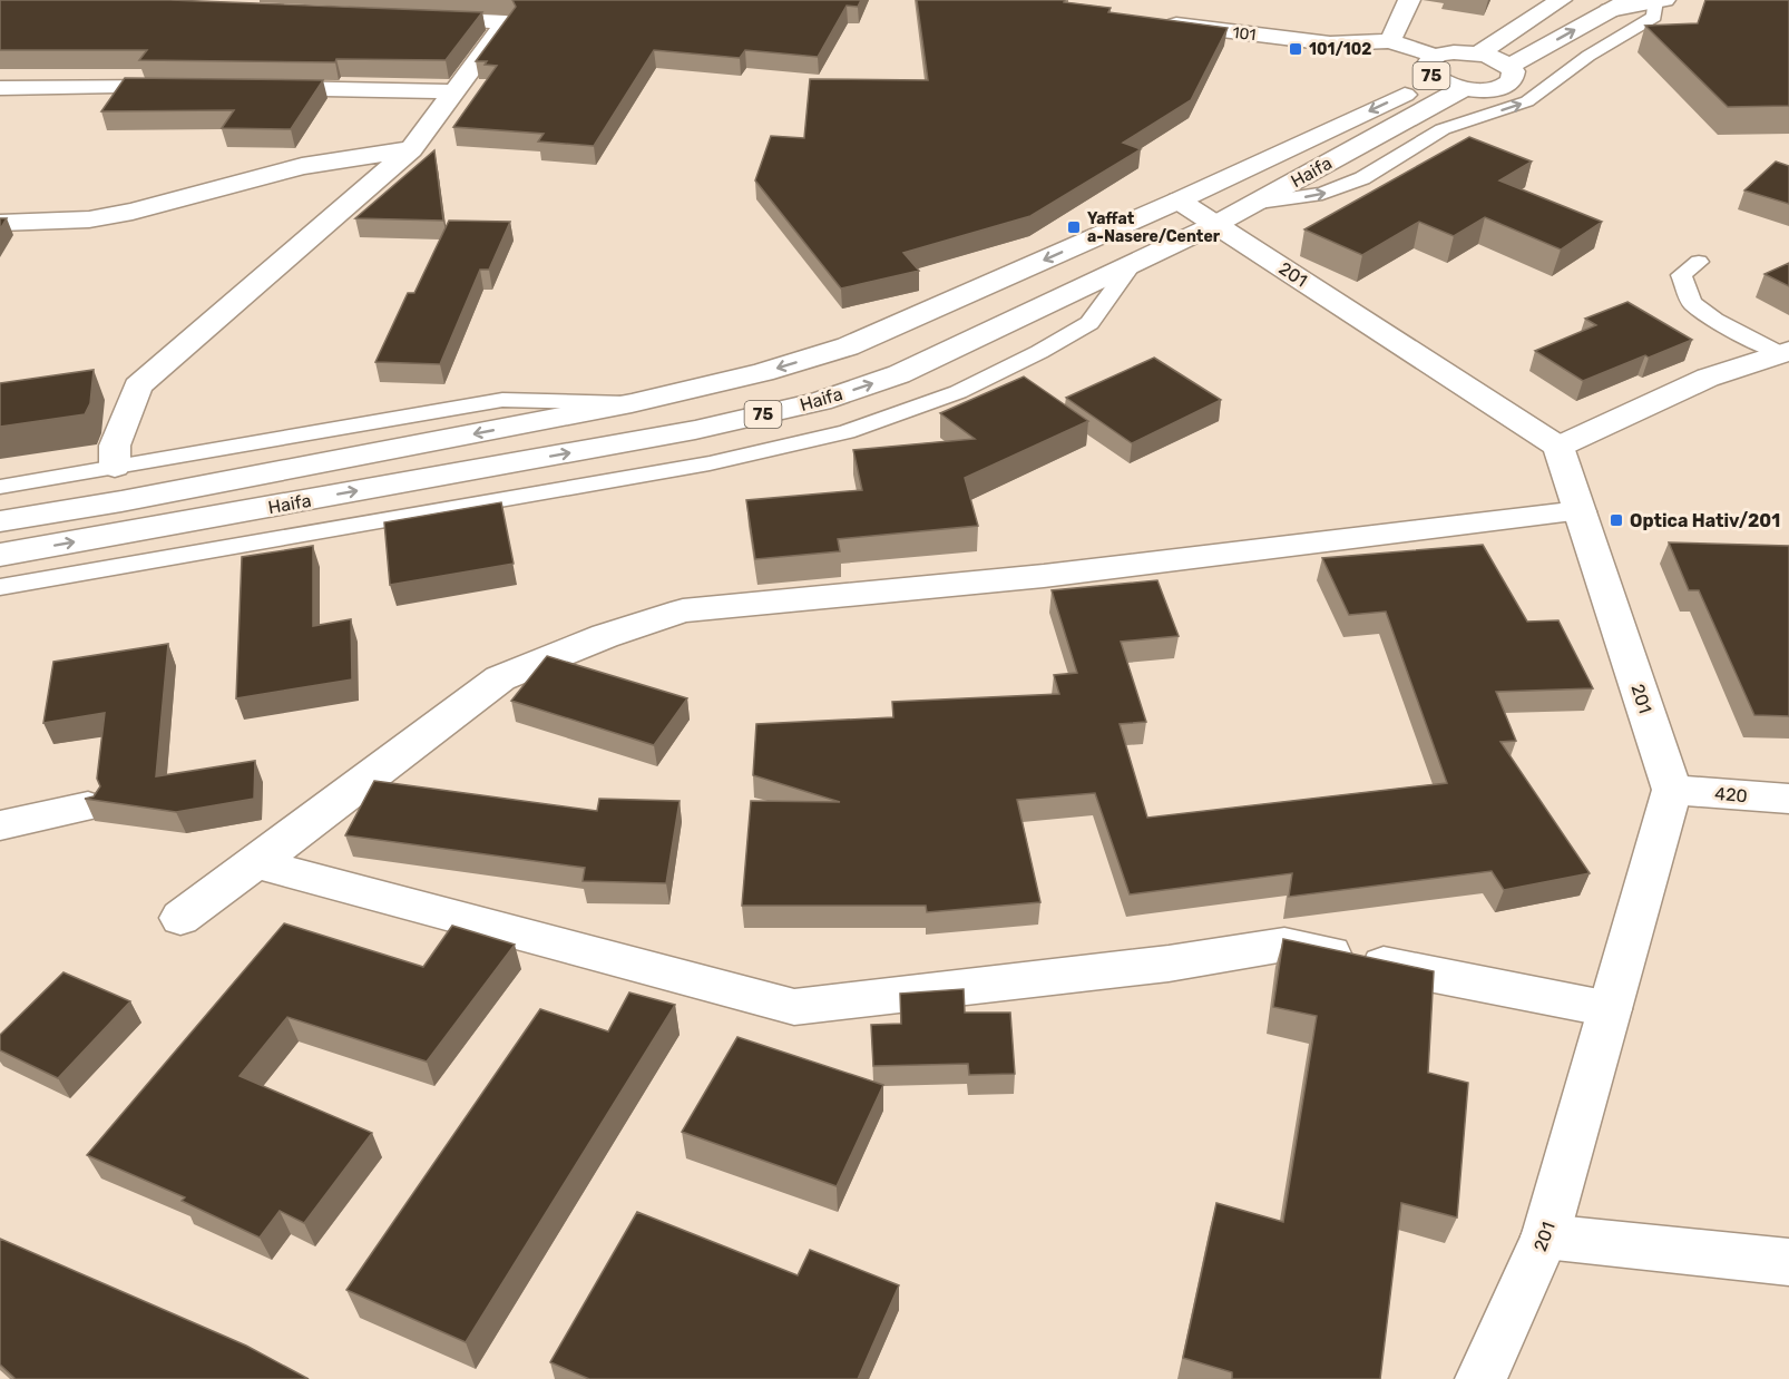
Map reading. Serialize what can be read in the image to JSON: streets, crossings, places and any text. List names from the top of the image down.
{
  "streets": {
    "main road": [
      "101",
      "75",
      "Haifa",
      "201",
      "420"
    ]
  },
  "crossings": [
    ["75", "Haifa"],
    ["Haifa", "201"],
    ["201", "420"]
  ],
  "places": {
    "transit": ["101/102", "Yaffat a-Nasere/Center", "Optica Hativ/201"]
  }
}
